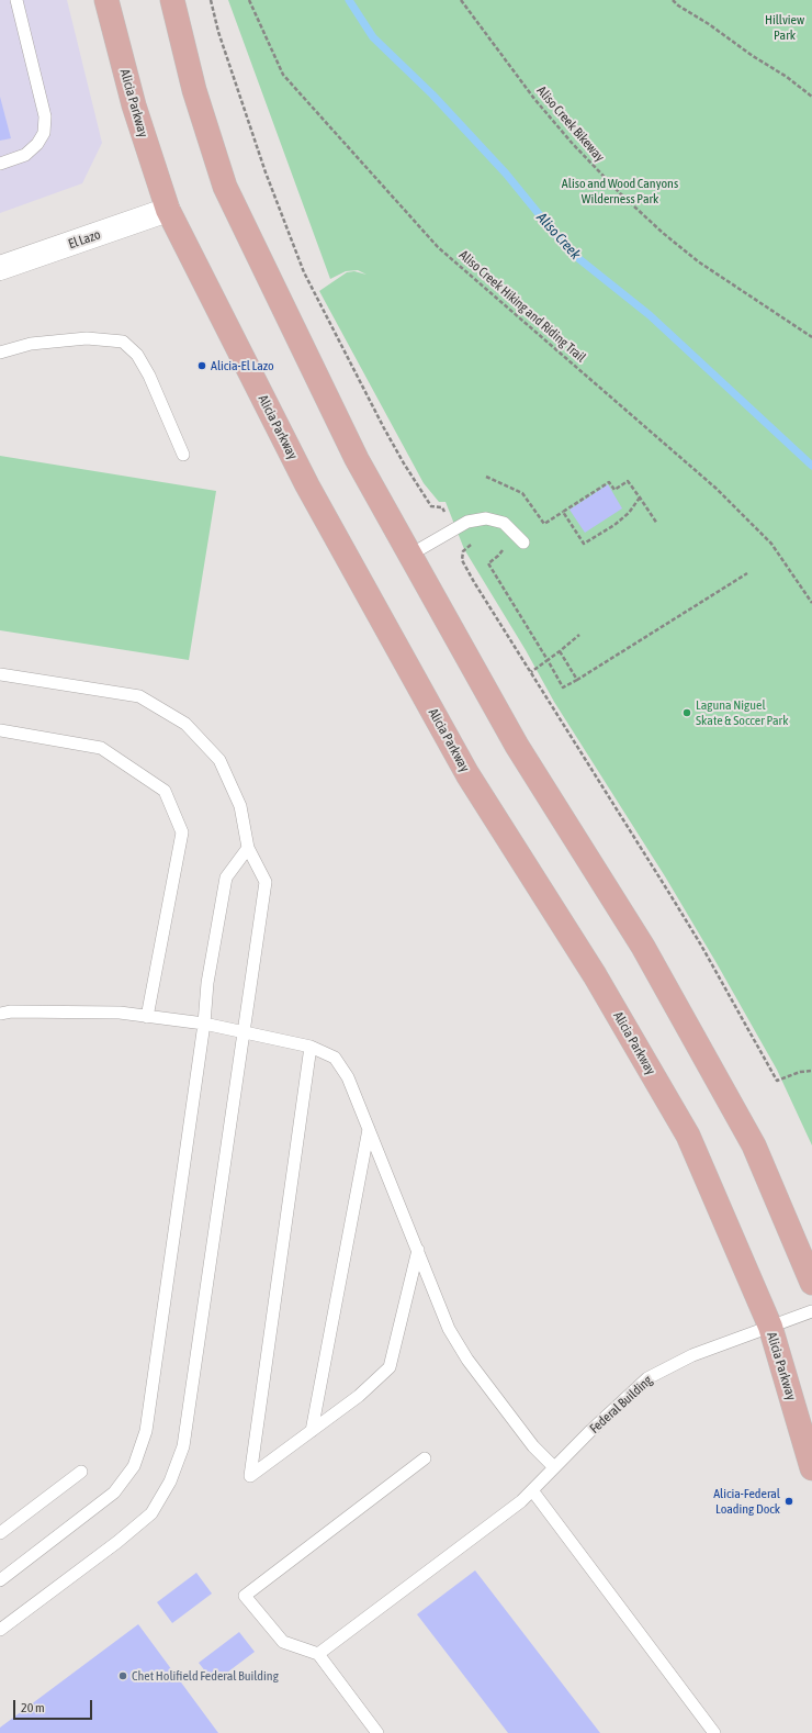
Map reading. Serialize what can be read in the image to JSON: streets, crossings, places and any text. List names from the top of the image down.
{
  "streets": {
    "main road": ["Alicia Parkway"],
    "street": ["El Lazo"],
    "lane": ["Federal Building"],
    "path": ["Aliso Creek Bikeway", "Aliso Creek Hiking and Riding Trail"]
  },
  "crossings": [
    ["Alicia Parkway", "El Lazo"],
    ["Alicia Parkway", "Federal Building"]
  ],
  "water": ["Aliso Creek"],
  "parks": ["Hillview Park", "Aliso and Wood Canyons Wilderness Park"],
  "places": [
    "Alicia-El Lazo",
    "Laguna Niguel Skate & Soccer Park",
    "Alicia-Federal Loading Dock",
    "Chet Holifield Federal Building"
  ],
  "scale_bar": "20 m"
}
